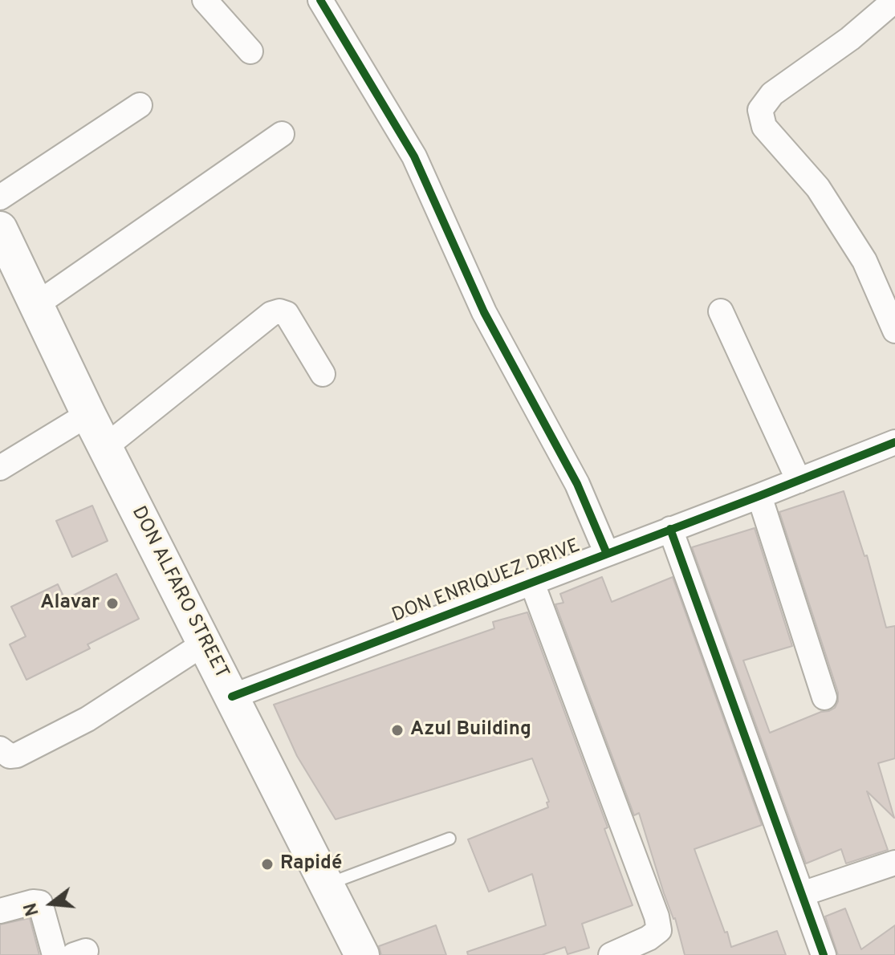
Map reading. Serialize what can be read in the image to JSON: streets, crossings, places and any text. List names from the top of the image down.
{
  "streets": {
    "main road": ["DON ALFARO STREET"],
    "street": ["DON ENRIQUEZ DRIVE"]
  },
  "crossings": [
    ["DON ENRIQUEZ DRIVE", "DON ALFARO STREET"]
  ],
  "places": ["Alavar", "Azul Building", "Rapidé"],
  "north": "left"
}
